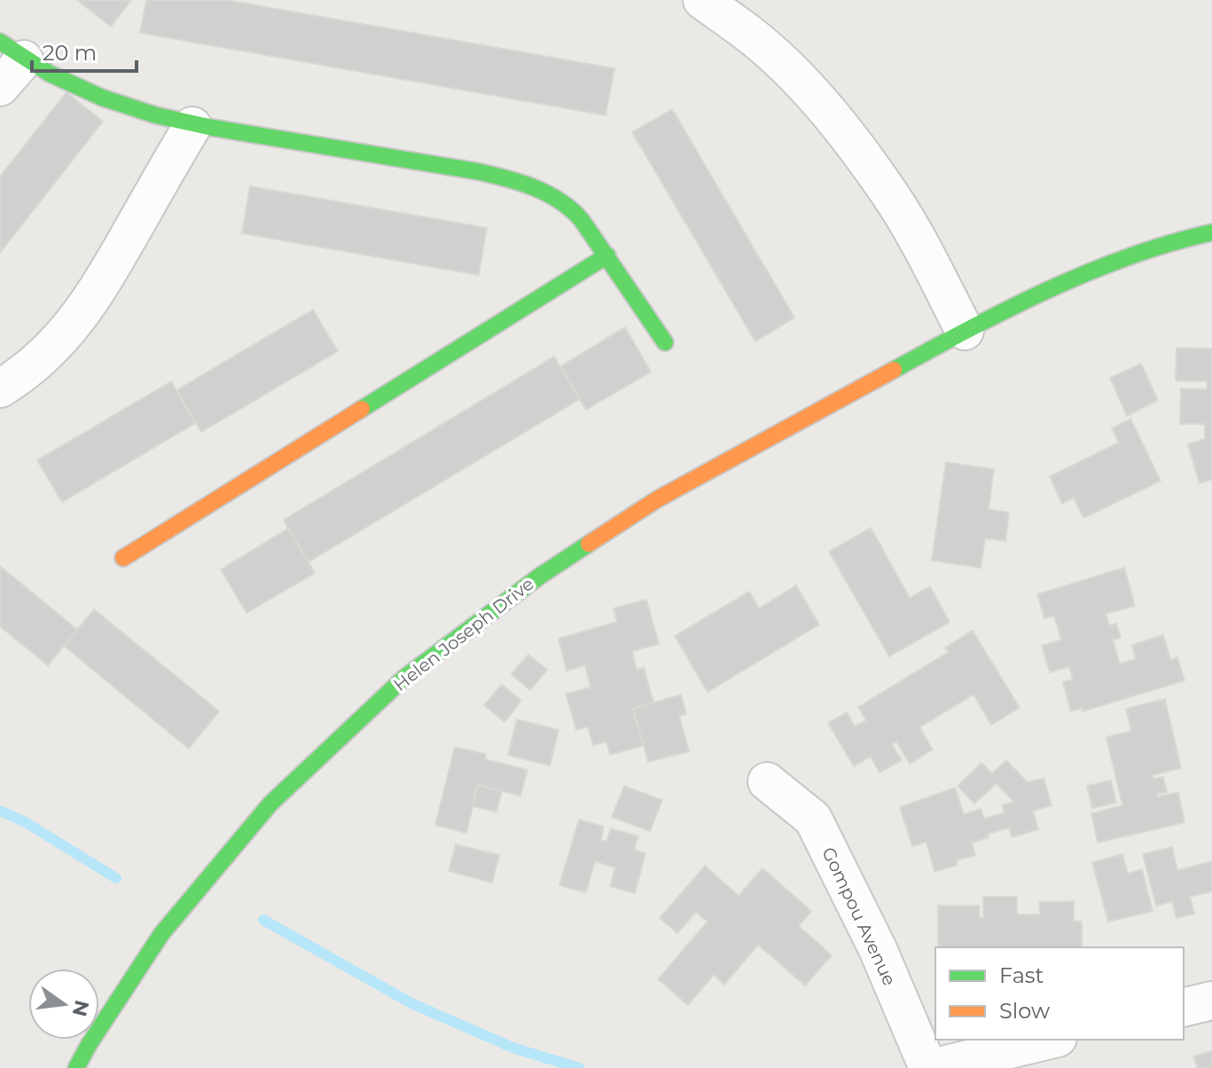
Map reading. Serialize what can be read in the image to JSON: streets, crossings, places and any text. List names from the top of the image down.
{
  "streets": {
    "street": ["Helen Joseph Drive", "Gompou Avenue"]
  },
  "legend": ["Fast", "Slow"],
  "scale_bar": "20 m",
  "north": "right"
}
